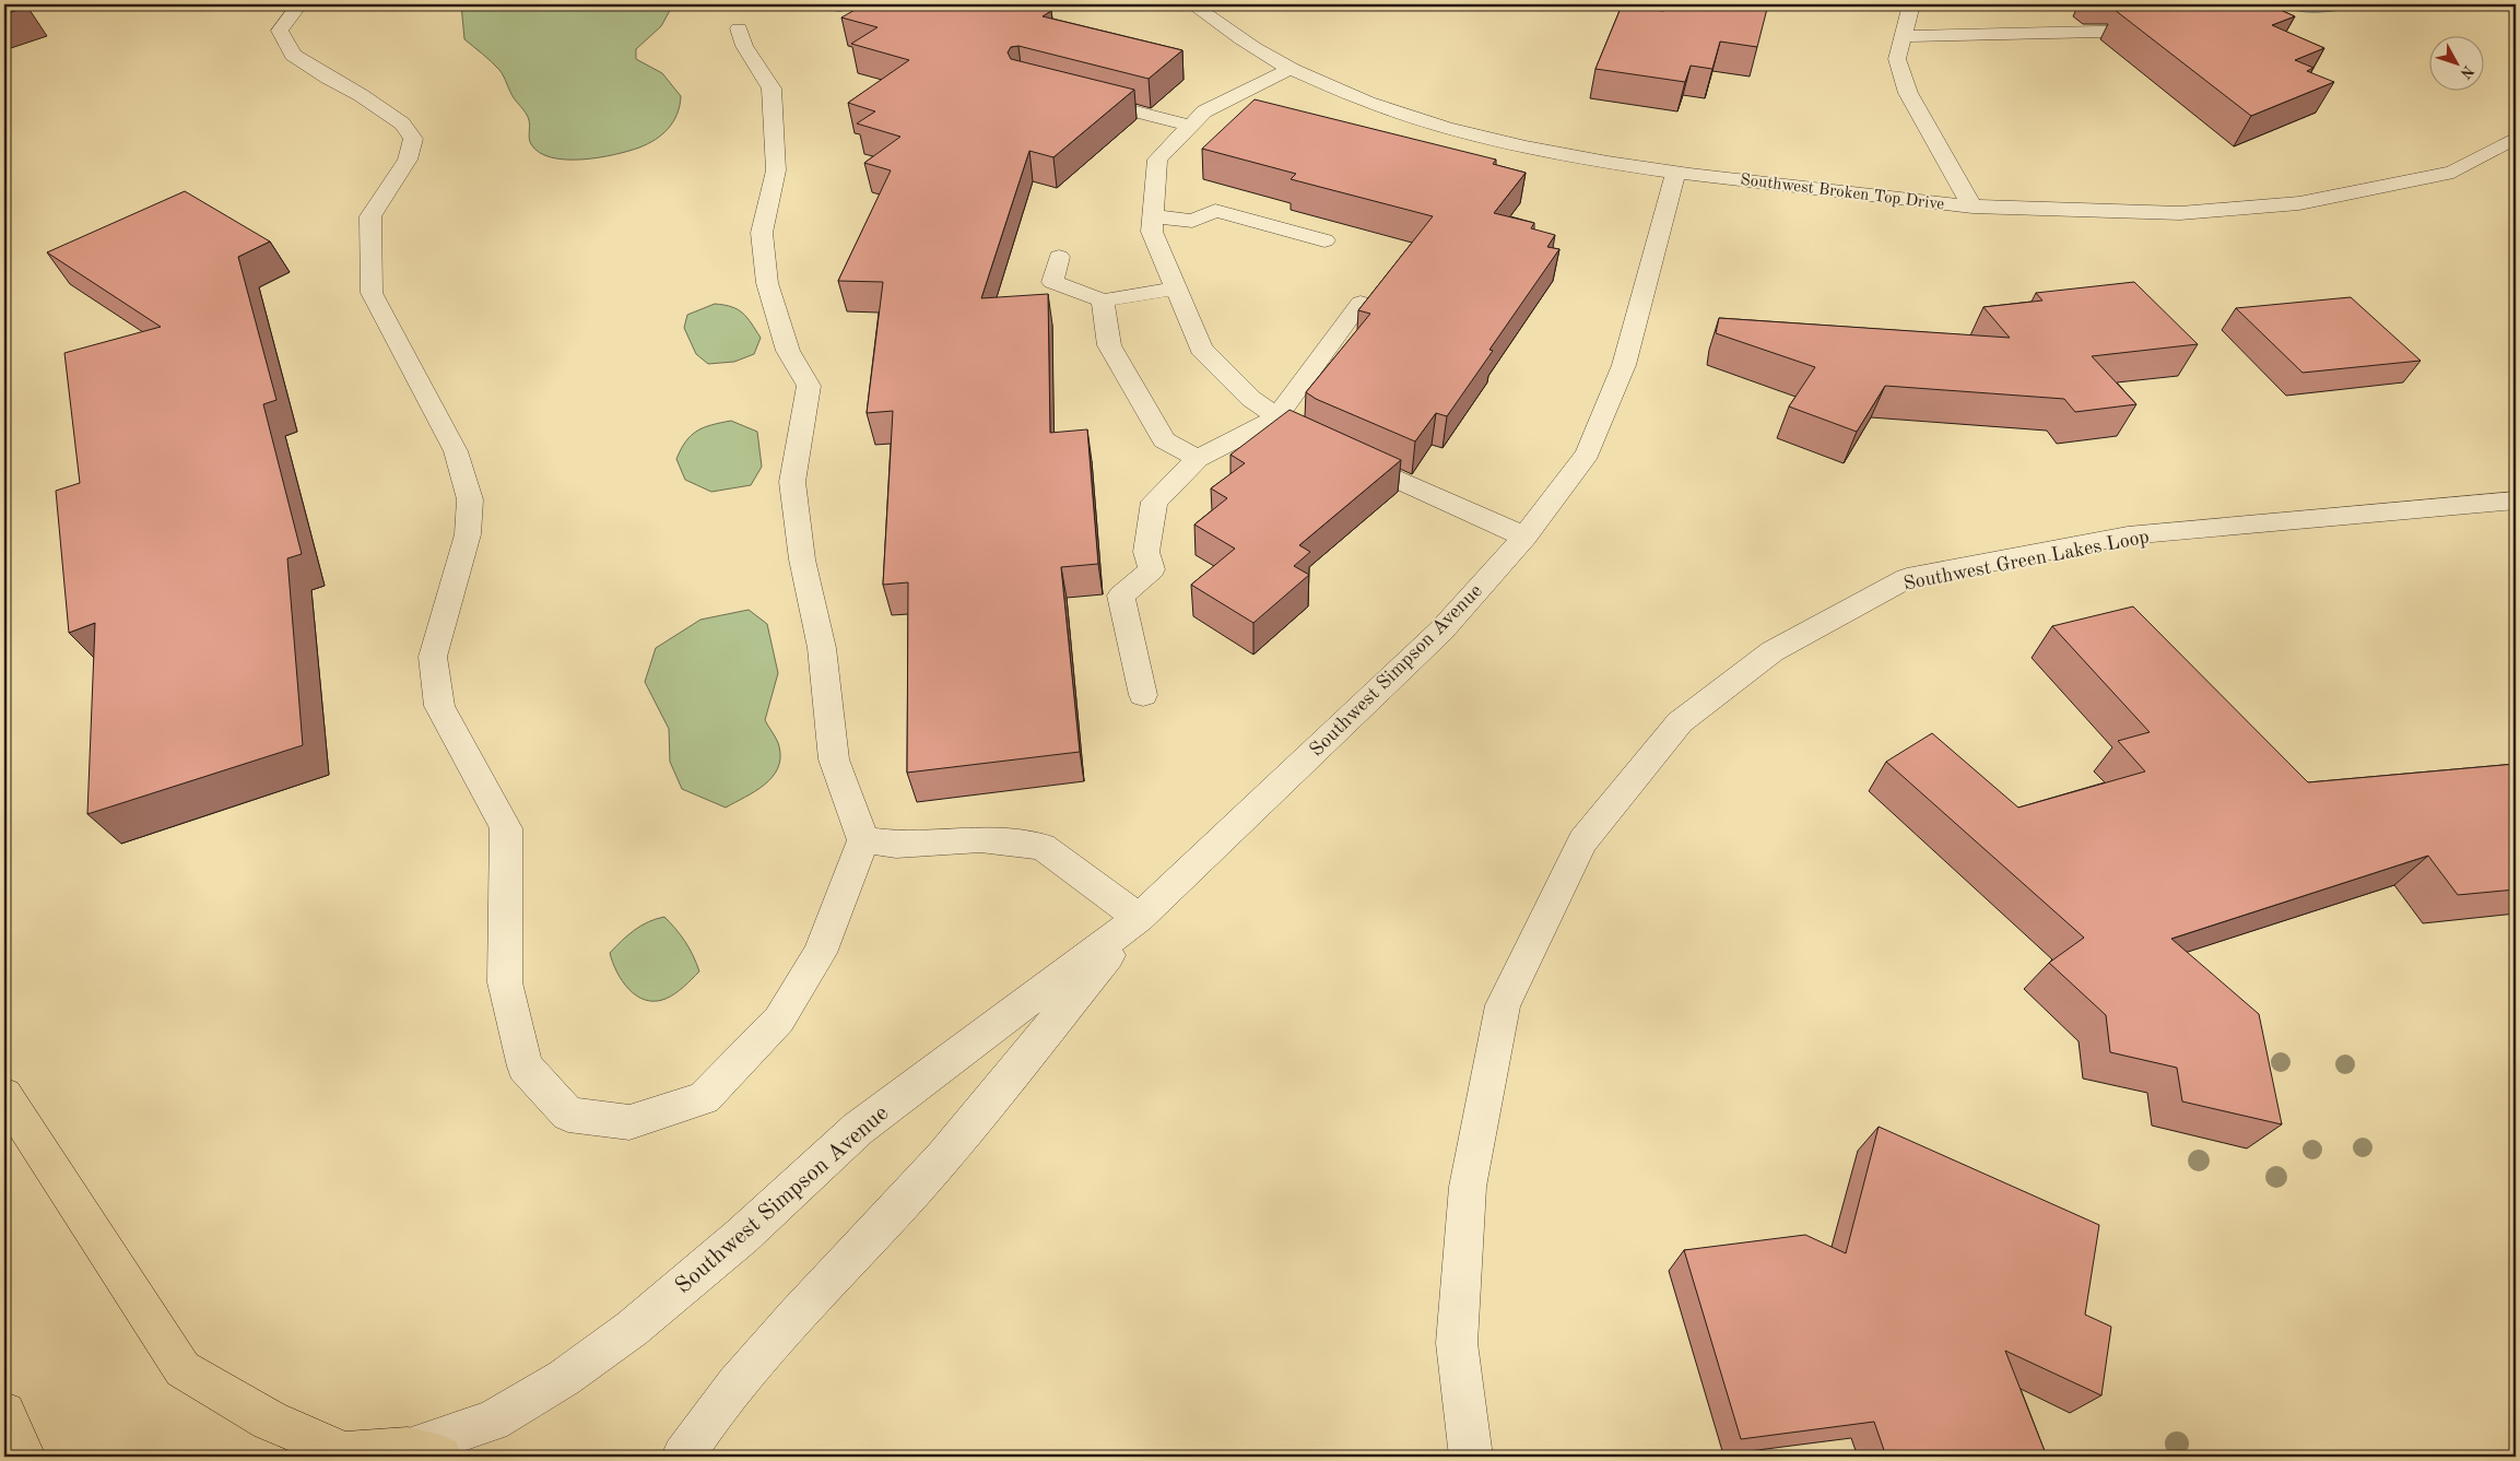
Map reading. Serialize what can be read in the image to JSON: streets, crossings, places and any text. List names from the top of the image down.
{
  "streets": {
    "street": ["Southwest Broken Top Drive", "Southwest Green Lakes Loop", "Southwest Simpson Avenue"]
  },
  "crossings": [
    ["Southwest Broken Top Drive", "Southwest Simpson Avenue"]
  ],
  "north": "bottom right"
}
